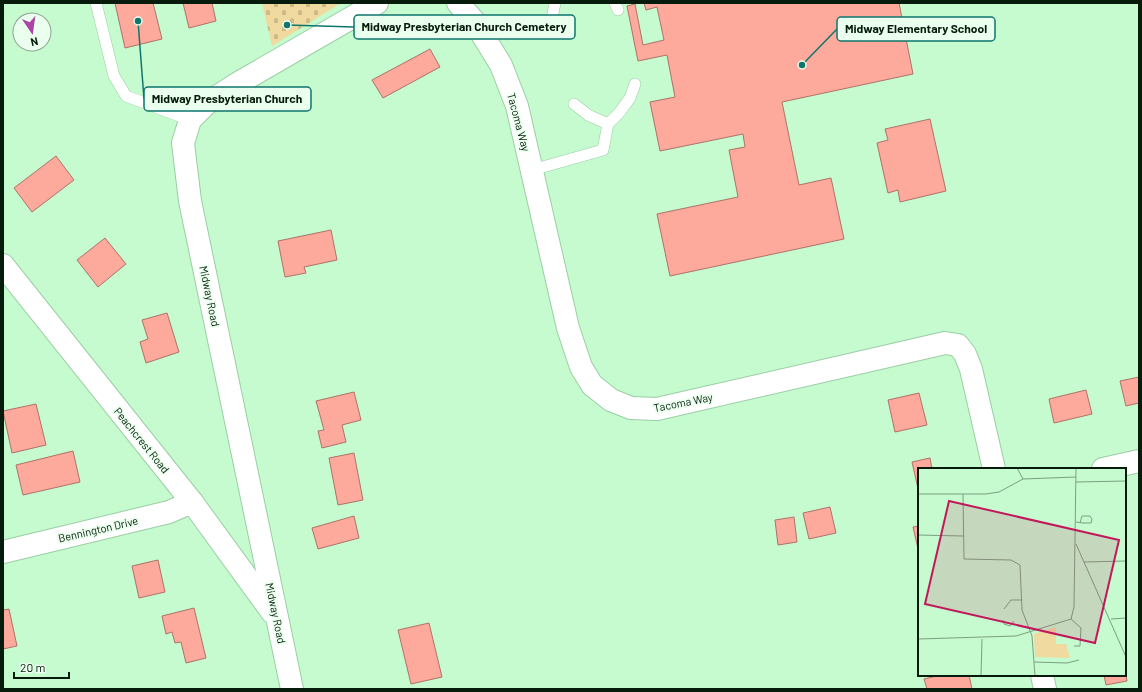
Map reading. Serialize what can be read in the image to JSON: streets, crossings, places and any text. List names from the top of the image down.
{
  "streets": {
    "street": [
      "Tacoma Way",
      "Midway Road",
      "Peachcrest Road",
      "Bennington Drive"
    ]
  },
  "crossings": [
    ["Midway Road", "Peachcrest Road"],
    ["Peachcrest Road", "Bennington Drive"]
  ],
  "places": ["Midway Presbyterian Church", "Midway Presbyterian Church Cemetery", "Midway Elementary School"],
  "scale_bar": "20 m",
  "north": "bottom"
}
